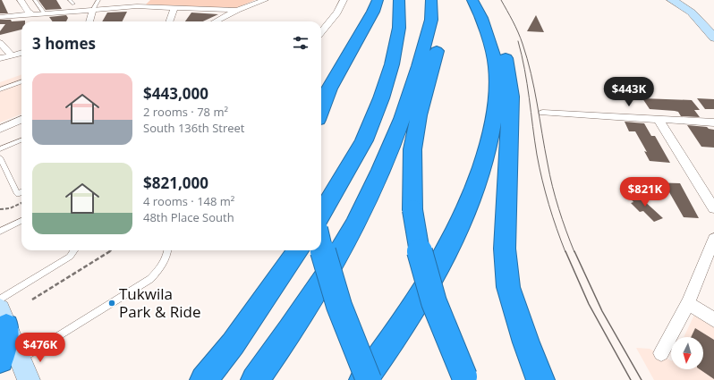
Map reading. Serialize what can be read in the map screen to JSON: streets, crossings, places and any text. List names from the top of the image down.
{
  "places": ["Tukwila Park & Ride"],
  "north": "bottom",
  "page": {
    "heading": "3 homes",
    "list": [
      {
        "name": "$443,000",
        "note": "2 rooms · 78 m² · South 136th Street"
      },
      {
        "name": "$821,000",
        "note": "4 rooms · 148 m² · 48th Place South"
      }
    ],
    "price": ["$443K", "$821K", "$476K"]
  }
}
